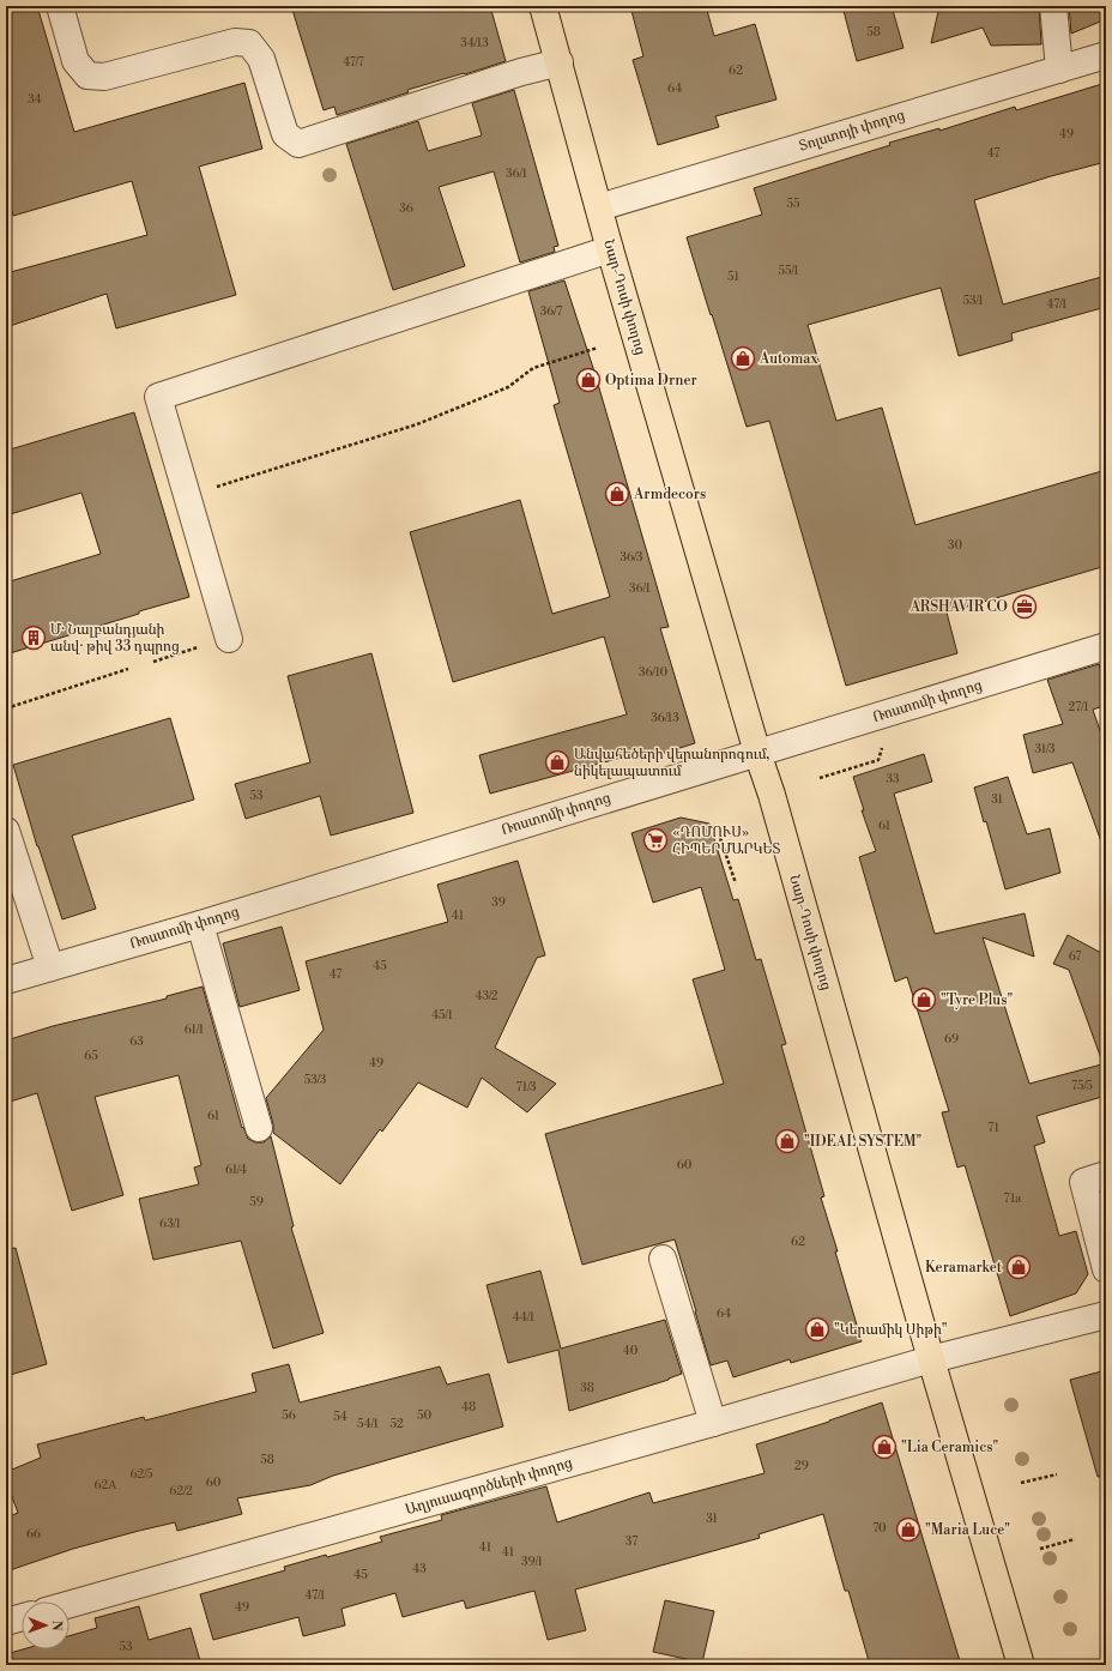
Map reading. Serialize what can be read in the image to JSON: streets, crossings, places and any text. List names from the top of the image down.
{
  "streets": {
    "main road": ["Նար-Դոսի փողոց"],
    "street": ["Տոլստոյի փողոց", "Ռոստոմի փողոց", "Աղյուսագործների փողոց"]
  },
  "crossings": [
    ["Տոլստոյի փողոց", "Նար-Դոսի փողոց"],
    ["Նար-Դոսի փողոց", "Ռոստոմի փողոց"],
    ["Նար-Դոսի փողոց", "Աղյուսագործների փողոց"]
  ],
  "places": {
    "shop": [
      "Automax",
      "Optima Drner",
      "Armdecors",
      "Անվահեծերի վերանորոգում, նիկելապատում",
      "\"Tyre Plus\"",
      "\"IDEAL SYSTEM\"",
      "Keramarket",
      "\"Կերամիկ Սիթի\"",
      "\"Lia Ceramics\"",
      "\"Maria Luce\""
    ],
    "office": ["ARSHAVIR CO"],
    "building": ["Մ․ Նալբանդյանի անվ․ թիվ 33 դպրոց"],
    "supermarket": ["«ԴՈՄՈՒՍ» ՀԻՊԵՐՄԱՐԿԵՏ"]
  },
  "house_numbers": [
    "58",
    "34/13",
    "47/7",
    "62",
    "64",
    "34",
    "49",
    "47",
    "36/1",
    "55",
    "36",
    "55/1",
    "51",
    "53/1",
    "47/1",
    "36/7",
    "30",
    "36/3",
    "36/1",
    "36/10",
    "27/1",
    "36/13",
    "31/3",
    "33",
    "53",
    "31",
    "61",
    "39",
    "41",
    "67",
    "45",
    "47",
    "43/2",
    "45/1",
    "61/1",
    "69",
    "63",
    "65",
    "49",
    "53/3",
    "75/5",
    "71/3",
    "61",
    "71",
    "60",
    "61/4",
    "71a",
    "59",
    "63/1",
    "62",
    "64",
    "44/1",
    "40",
    "38",
    "48",
    "56",
    "50",
    "54",
    "54/1",
    "52",
    "58",
    "29",
    "62/5",
    "60",
    "62А",
    "62/2",
    "31",
    "70",
    "66",
    "37",
    "41",
    "41",
    "39/1",
    "43",
    "45",
    "47/1",
    "49",
    "53"
  ],
  "north": "right"
}
